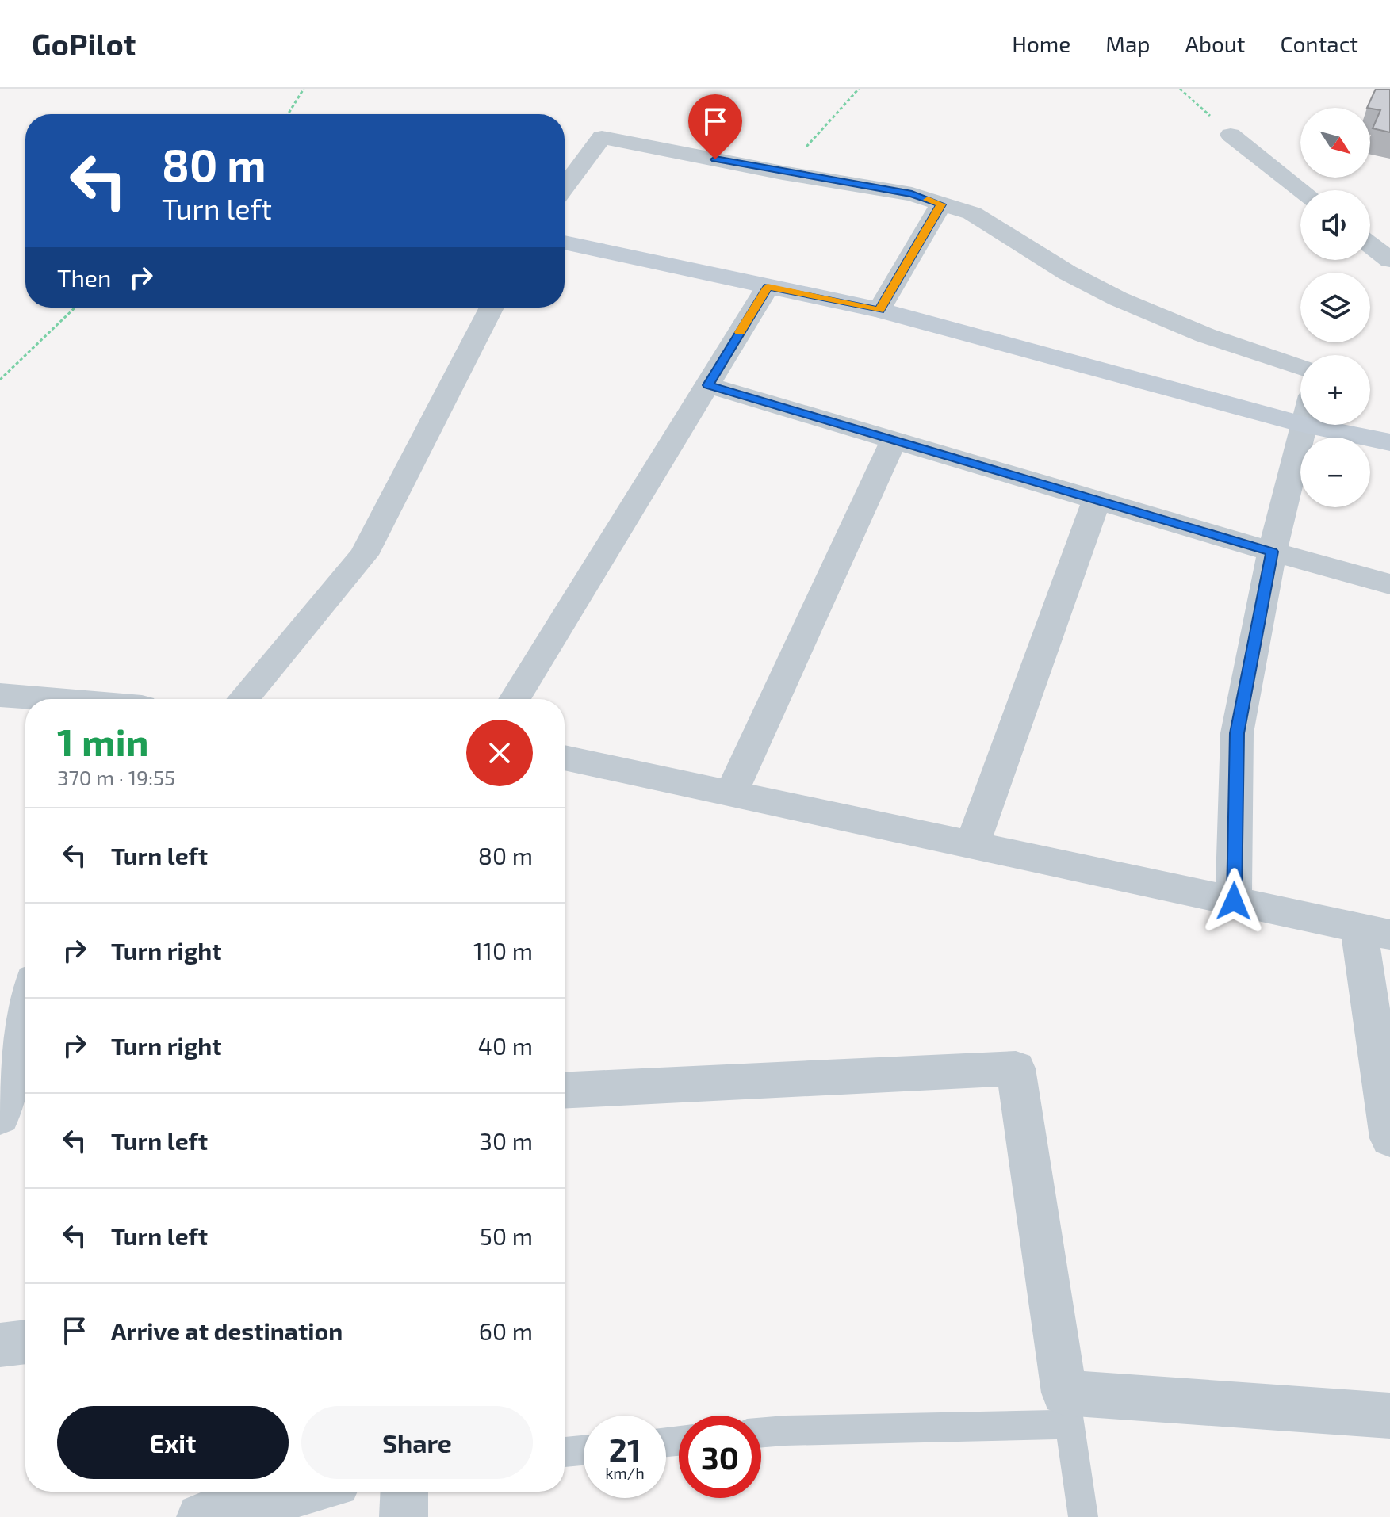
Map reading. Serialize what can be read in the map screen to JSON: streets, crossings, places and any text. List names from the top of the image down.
{
  "north": "bottom right",
  "page": {
    "header": "GoPilot",
    "nav": [
      "Home",
      "Map",
      "About",
      "Contact"
    ],
    "map_buttons": ["+", "−"],
    "turn": ["80 m", "Turn left"],
    "then": "Then",
    "heading": ["1 min", "370 m · 19:55"],
    "list": [
      {
        "name": "Turn left",
        "value": "80 m"
      },
      {
        "name": "Turn right",
        "value": "110 m"
      },
      {
        "name": "Turn right",
        "value": "40 m"
      },
      {
        "name": "Turn left",
        "value": "30 m"
      },
      {
        "name": "Turn left",
        "value": "50 m"
      },
      {
        "name": "Arrive at destination",
        "value": "60 m"
      }
    ],
    "buttons": ["Exit", "Share"],
    "speed": "21 km/h",
    "limit": "30"
  }
}
